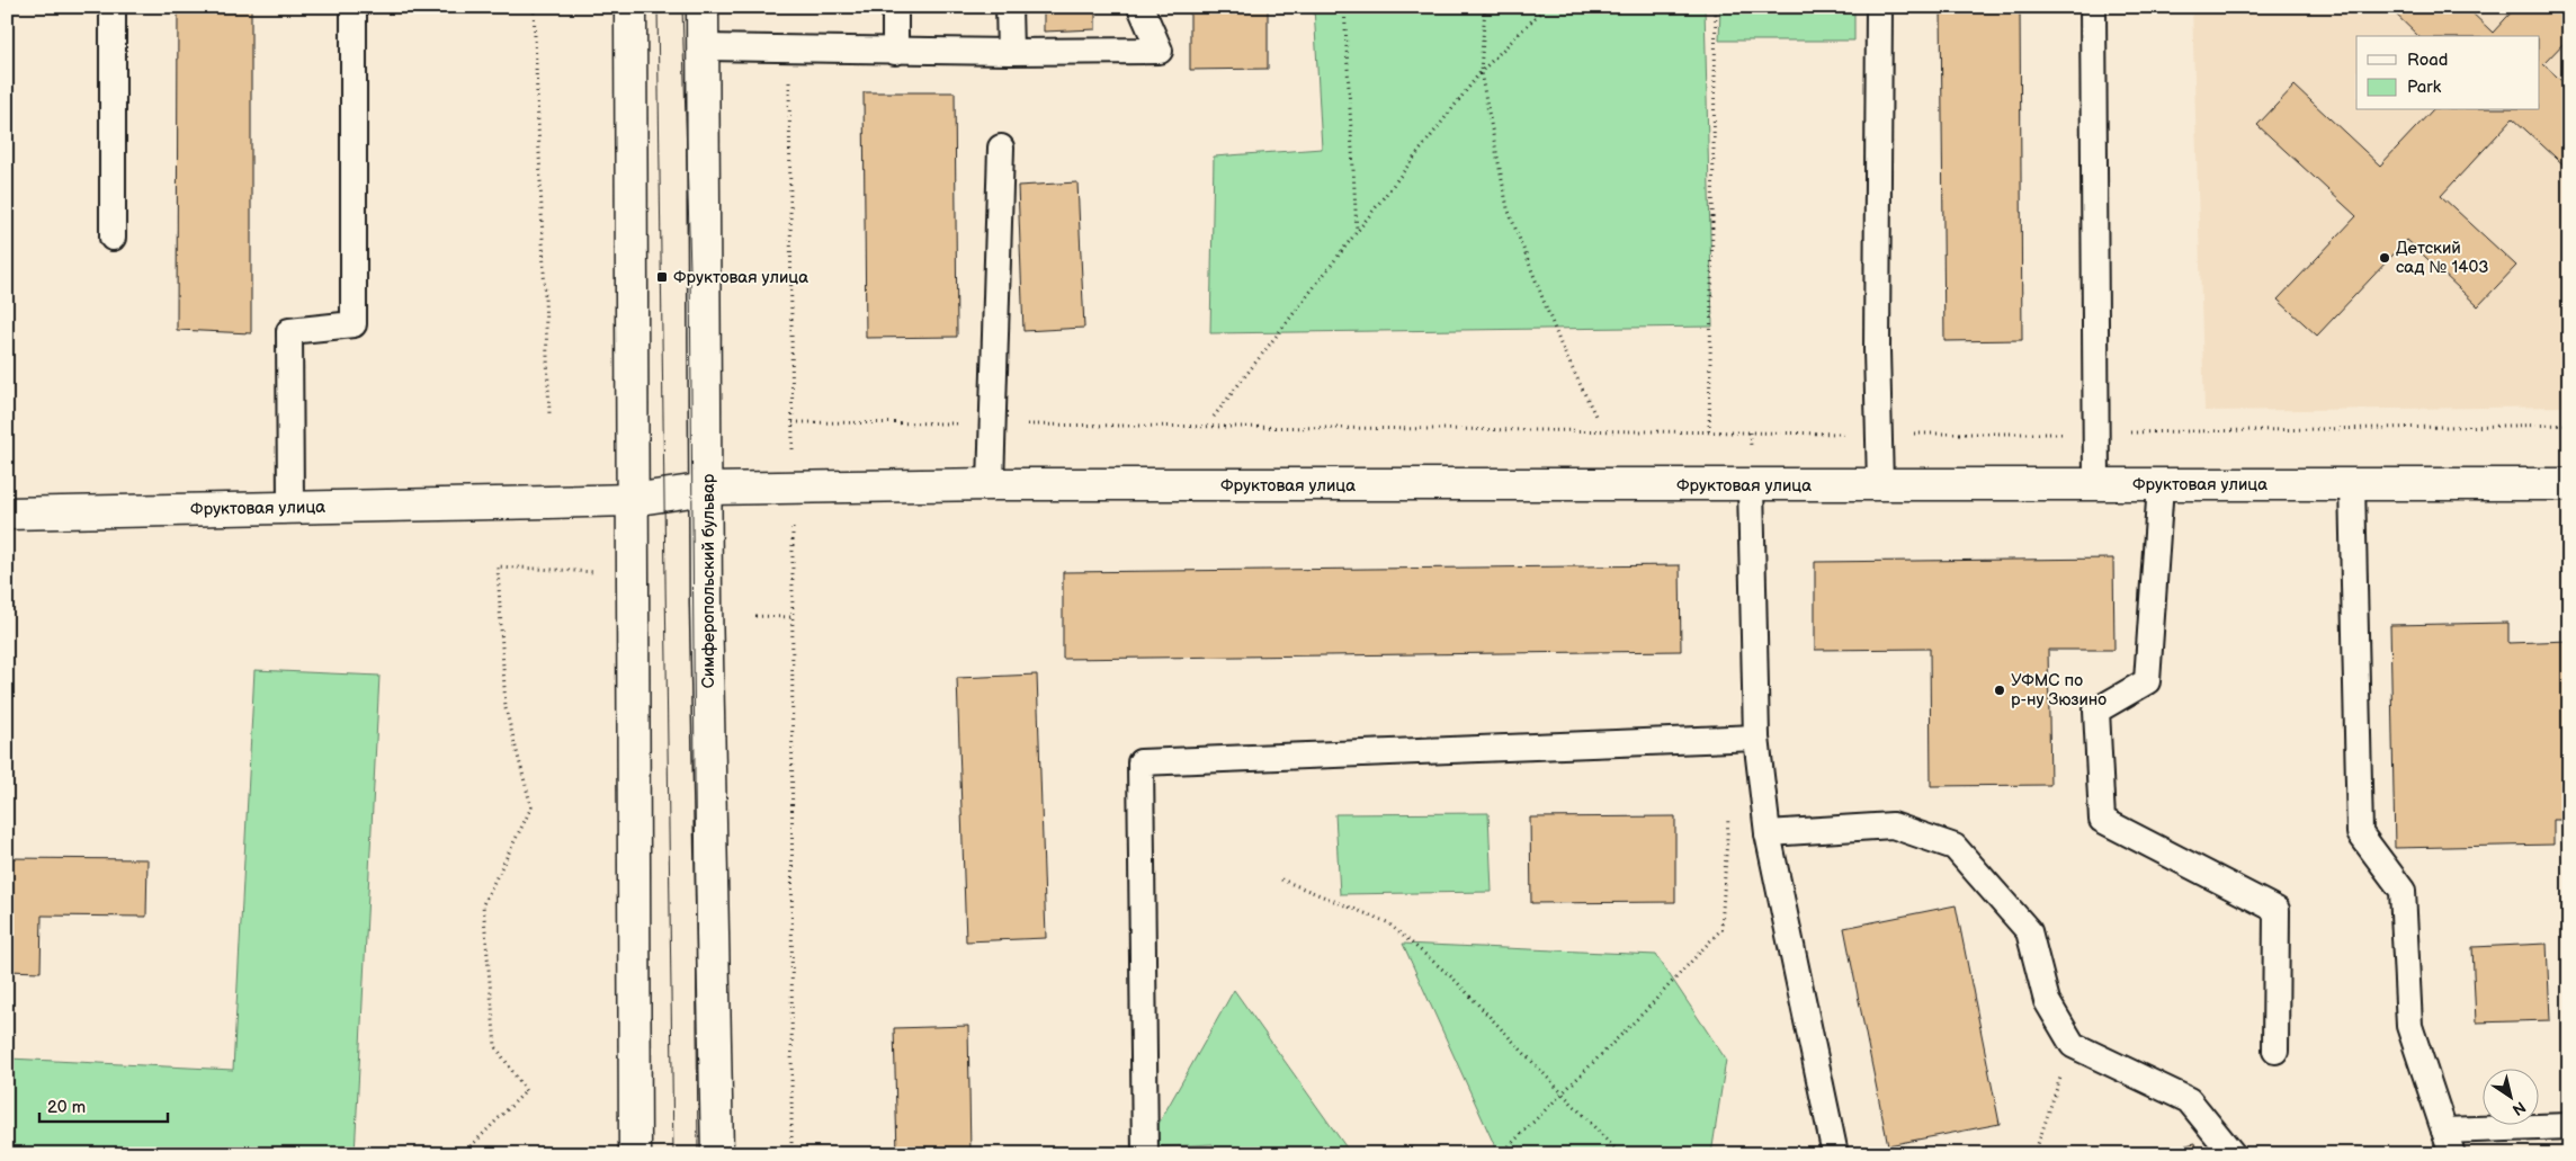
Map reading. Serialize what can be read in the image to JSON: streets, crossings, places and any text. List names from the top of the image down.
{
  "streets": {
    "street": ["Фруктовая улица", "Симферопольский бульвар"]
  },
  "crossings": [
    ["Фруктовая улица", "Симферопольский бульвар"]
  ],
  "places": {
    "other": ["Детский сад № 1403", "УФМС по р-ну Зюзино"],
    "transit": ["Фруктовая улица"]
  },
  "legend": ["Road", "Park"],
  "scale_bar": "20 m",
  "north": "bottom right"
}
